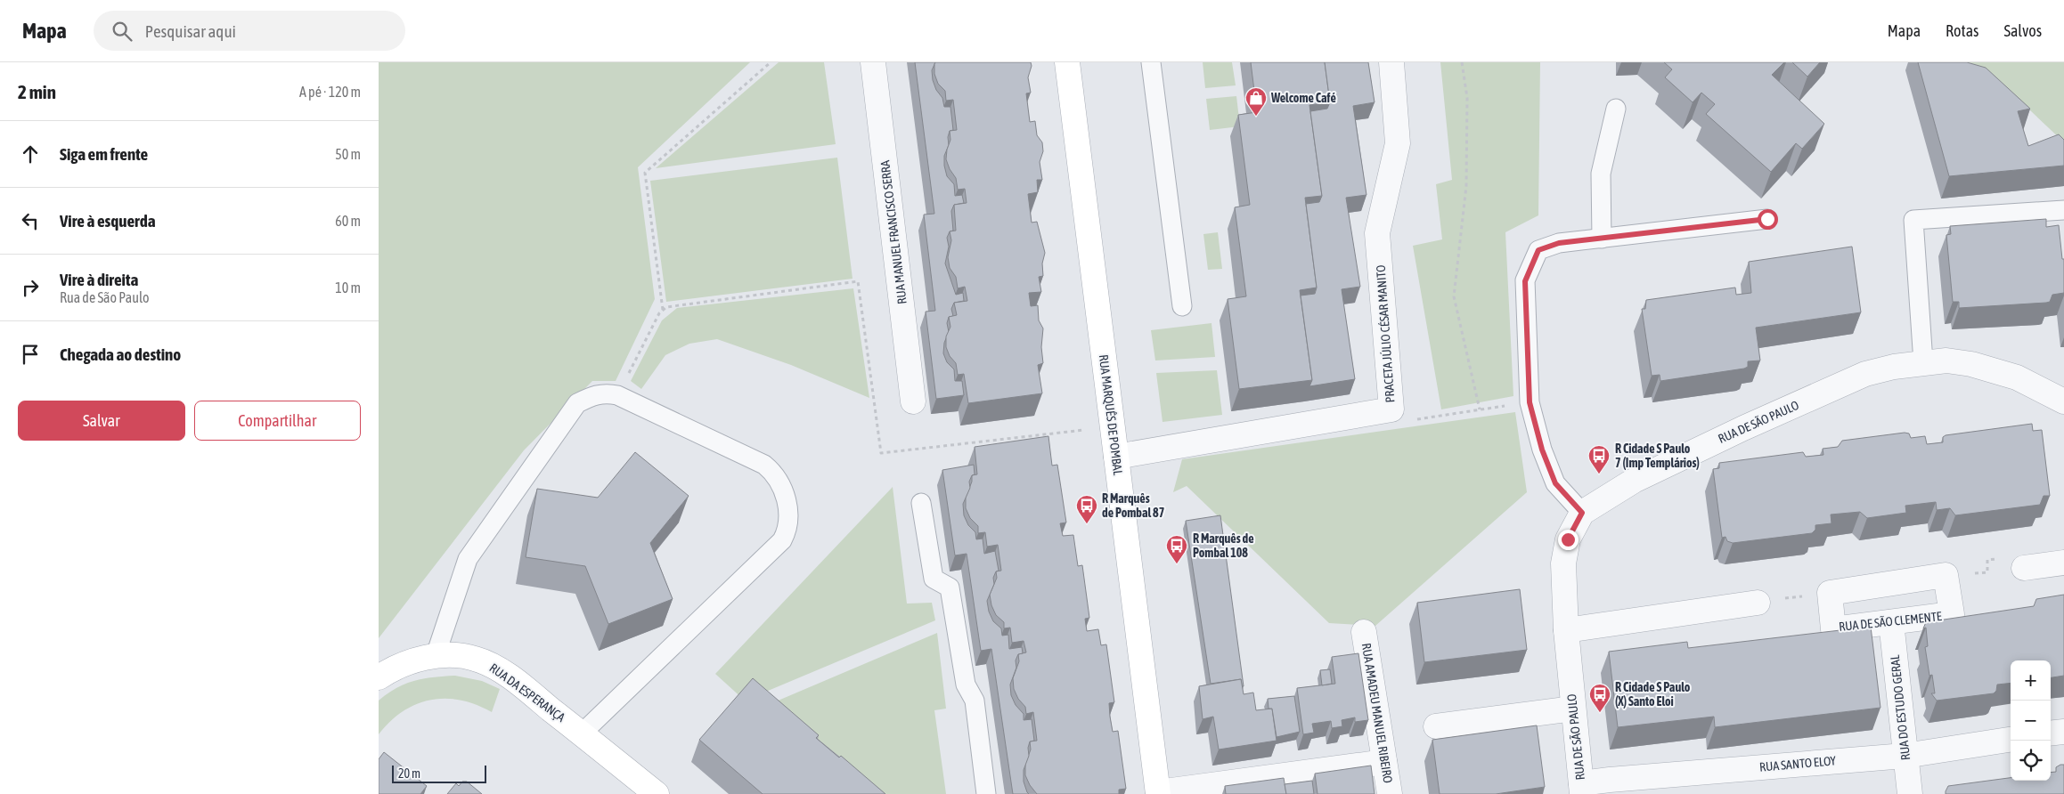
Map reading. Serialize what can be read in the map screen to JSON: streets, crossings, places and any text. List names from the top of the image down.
{
  "streets": {
    "street": [
      "RUA MANUEL FRANCISCO SERRA",
      "PRACETA JÚLIO CÉSAR MANITO",
      "RUA MARQUÊS DE POMBAL",
      "RUA DE SÃO PAULO",
      "RUA DE SÃO CLEMENTE",
      "RUA DA ESPERANÇA",
      "RUA DO ESTUDO GERAL",
      "RUA AMADEU MANUEL RIBEIRO",
      "RUA SANTO ELOY"
    ]
  },
  "crossings": [
    ["PRACETA JÚLIO CÉSAR MANITO", "RUA MARQUÊS DE POMBAL"],
    ["RUA DE SÃO PAULO", "RUA SANTO ELOY"],
    ["RUA DE SÃO CLEMENTE", "RUA DO ESTUDO GERAL"],
    ["RUA DO ESTUDO GERAL", "RUA SANTO ELOY"]
  ],
  "places": {
    "shop": ["Welcome Café"],
    "bus stop": [
      "R Cidade S Paulo 7 (Imp Templários)",
      "R Marquês de Pombal 87",
      "R Marquês de Pombal 108",
      "R Cidade S Paulo (X) Santo Eloi"
    ]
  },
  "scale_bar": "20 m",
  "page": {
    "header": "Mapa",
    "search": "Pesquisar aqui",
    "nav": ["Mapa", "Rotas", "Salvos"],
    "heading": ["2 min", "A pé · 120 m"],
    "list": [
      ["Siga em frente", "50 m"],
      ["Vire à esquerda", "60 m"],
      ["Vire à direita", "Rua de São Paulo", "10 m"],
      "Chegada ao destino"
    ],
    "buttons": ["Salvar", "Compartilhar"],
    "map_buttons": ["+", "−"],
    "scale": "20 m"
  }
}
